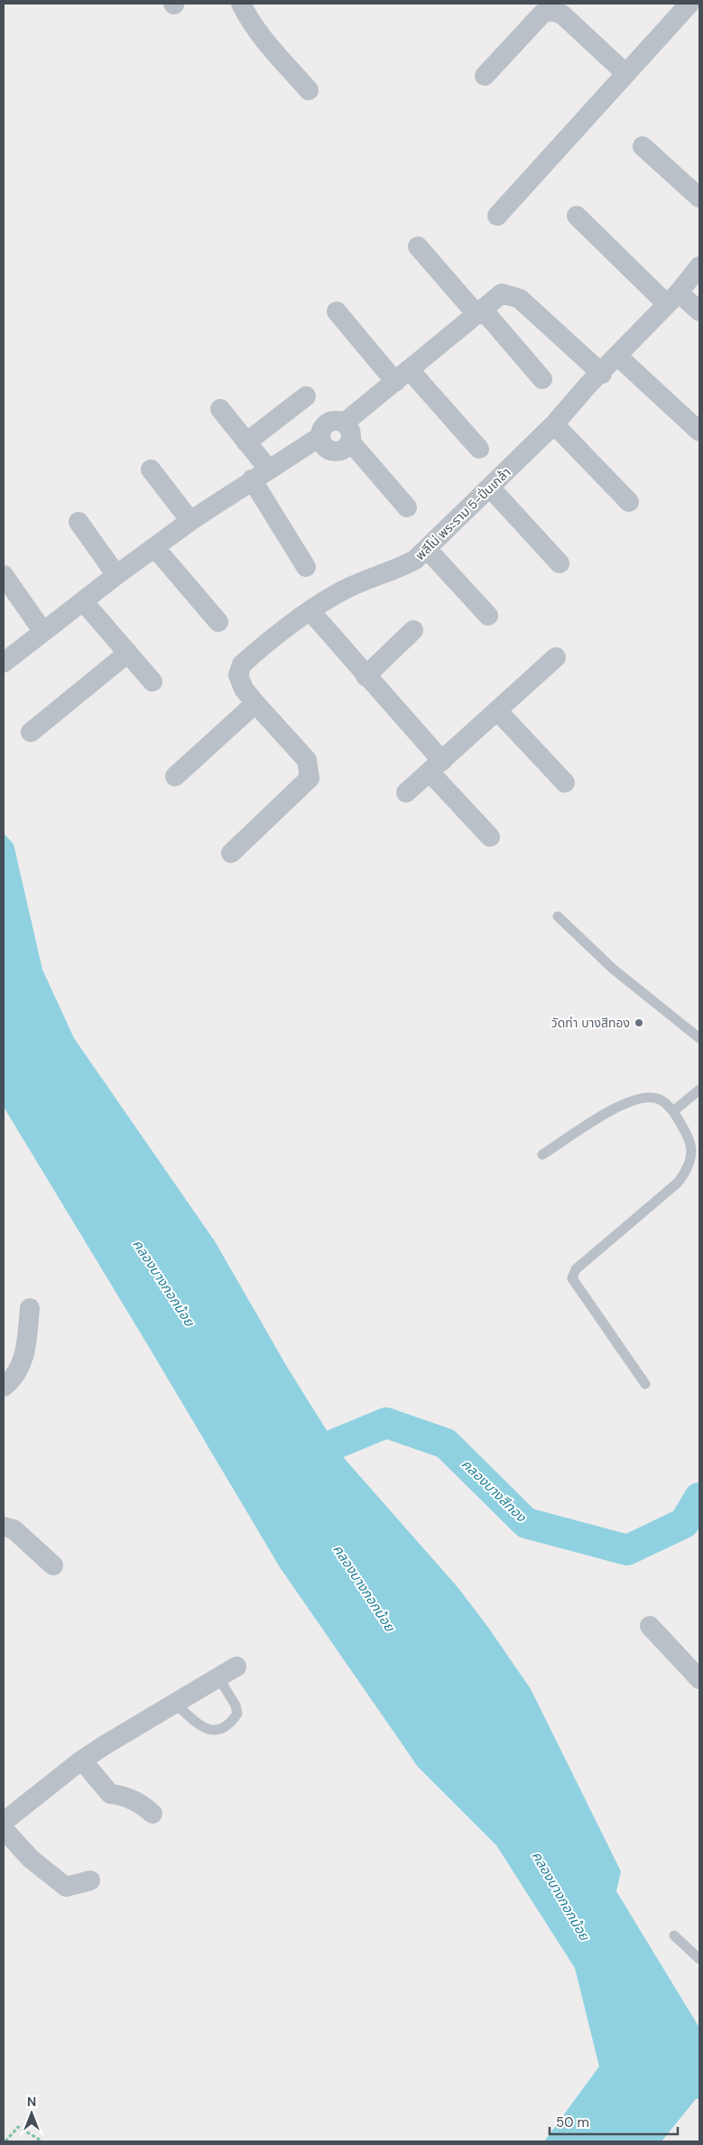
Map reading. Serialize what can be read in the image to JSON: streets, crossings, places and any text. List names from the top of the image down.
{
  "streets": {
    "street": ["พลีโน่ พระราม 5-ปิ่นเกล้า"]
  },
  "water": ["คลองบางกอกน้อย", "คลองบางสีทอง"],
  "places": ["วัดท่า บางสีทอง"],
  "scale_bar": "50 m",
  "north": "top"
}
